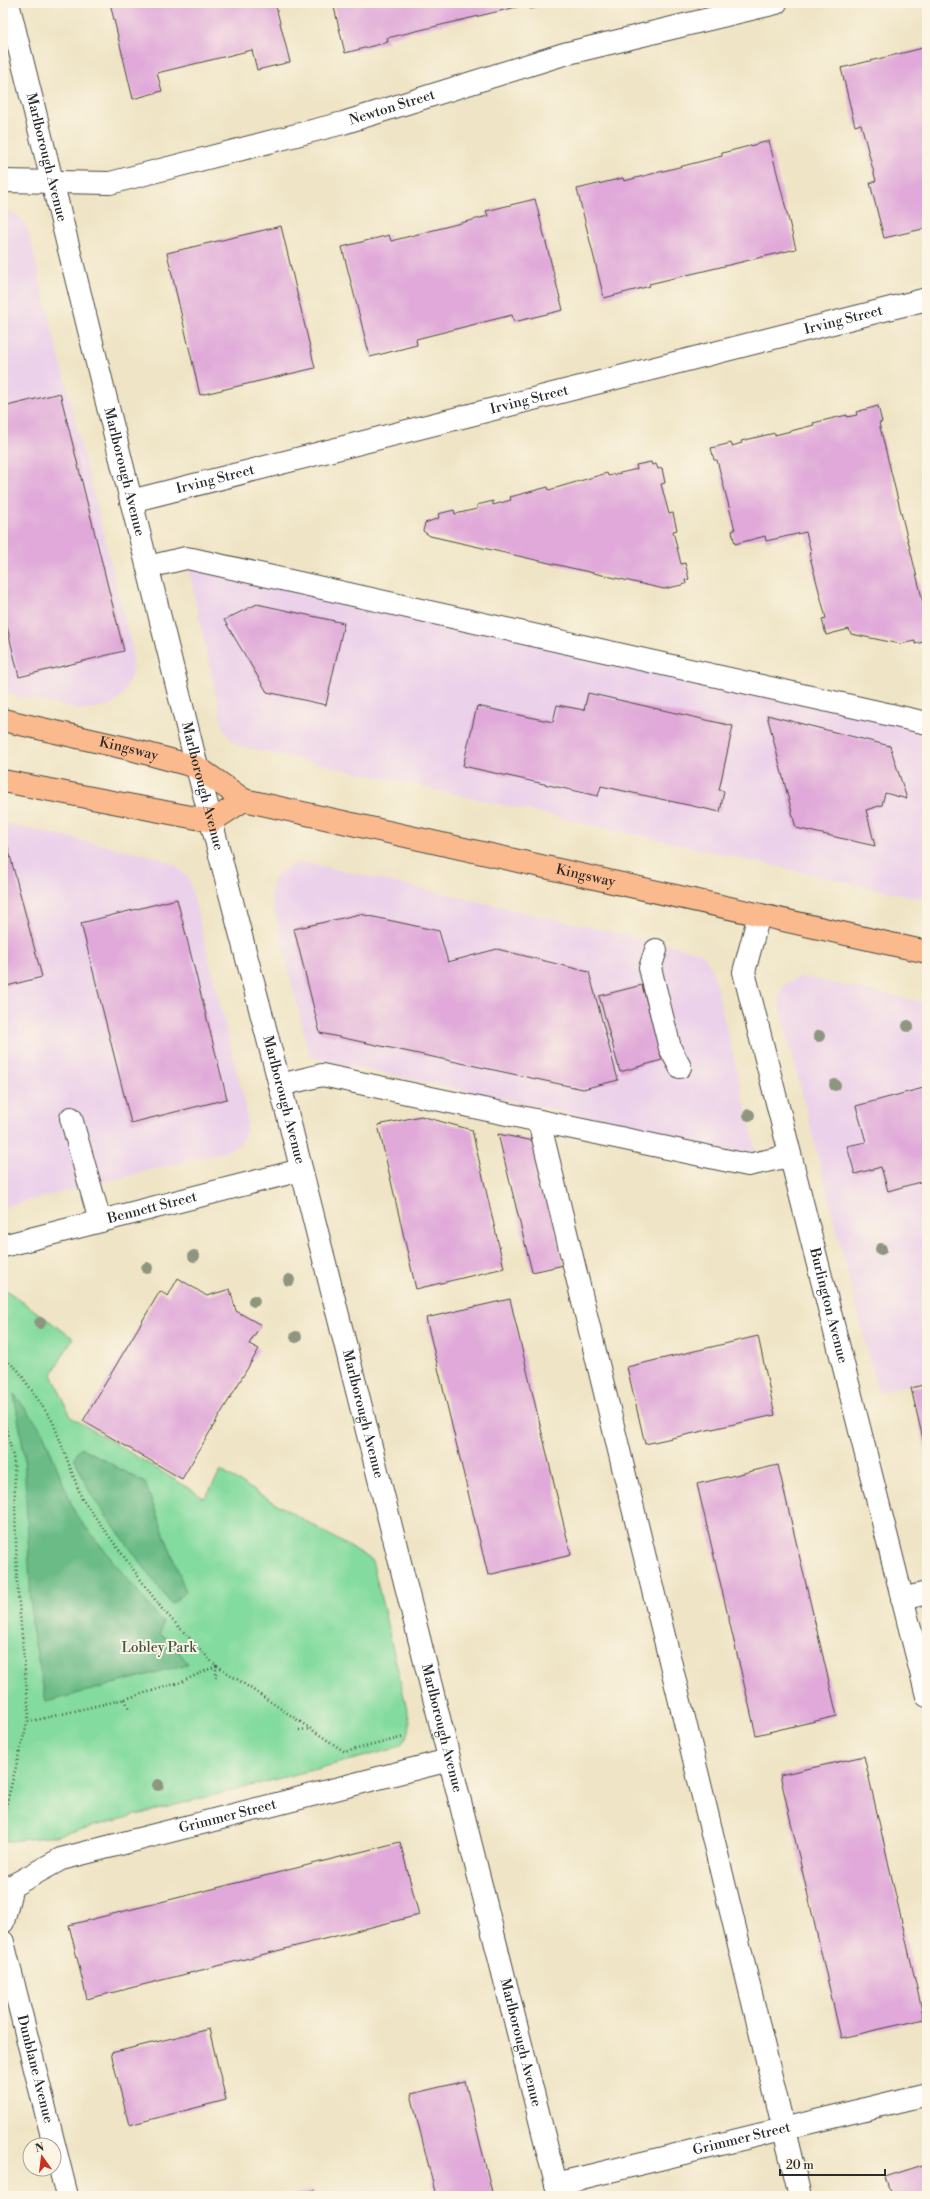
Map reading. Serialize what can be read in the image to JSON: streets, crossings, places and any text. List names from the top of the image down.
{
  "streets": {
    "main road": ["Kingsway"],
    "street": [
      "Newton Street",
      "Marlborough Avenue",
      "Irving Street",
      "Bennett Street",
      "Burlington Avenue",
      "Grimmer Street",
      "Dunblane Avenue"
    ]
  },
  "crossings": [
    ["Newton Street", "Marlborough Avenue"],
    ["Marlborough Avenue", "Irving Street"],
    ["Marlborough Avenue", "Kingsway"],
    ["Marlborough Avenue", "Bennett Street"],
    ["Marlborough Avenue", "Grimmer Street"],
    ["Kingsway", "Burlington Avenue"]
  ],
  "parks": ["Lobley Park"],
  "scale_bar": "20 m",
  "north": "top"
}
